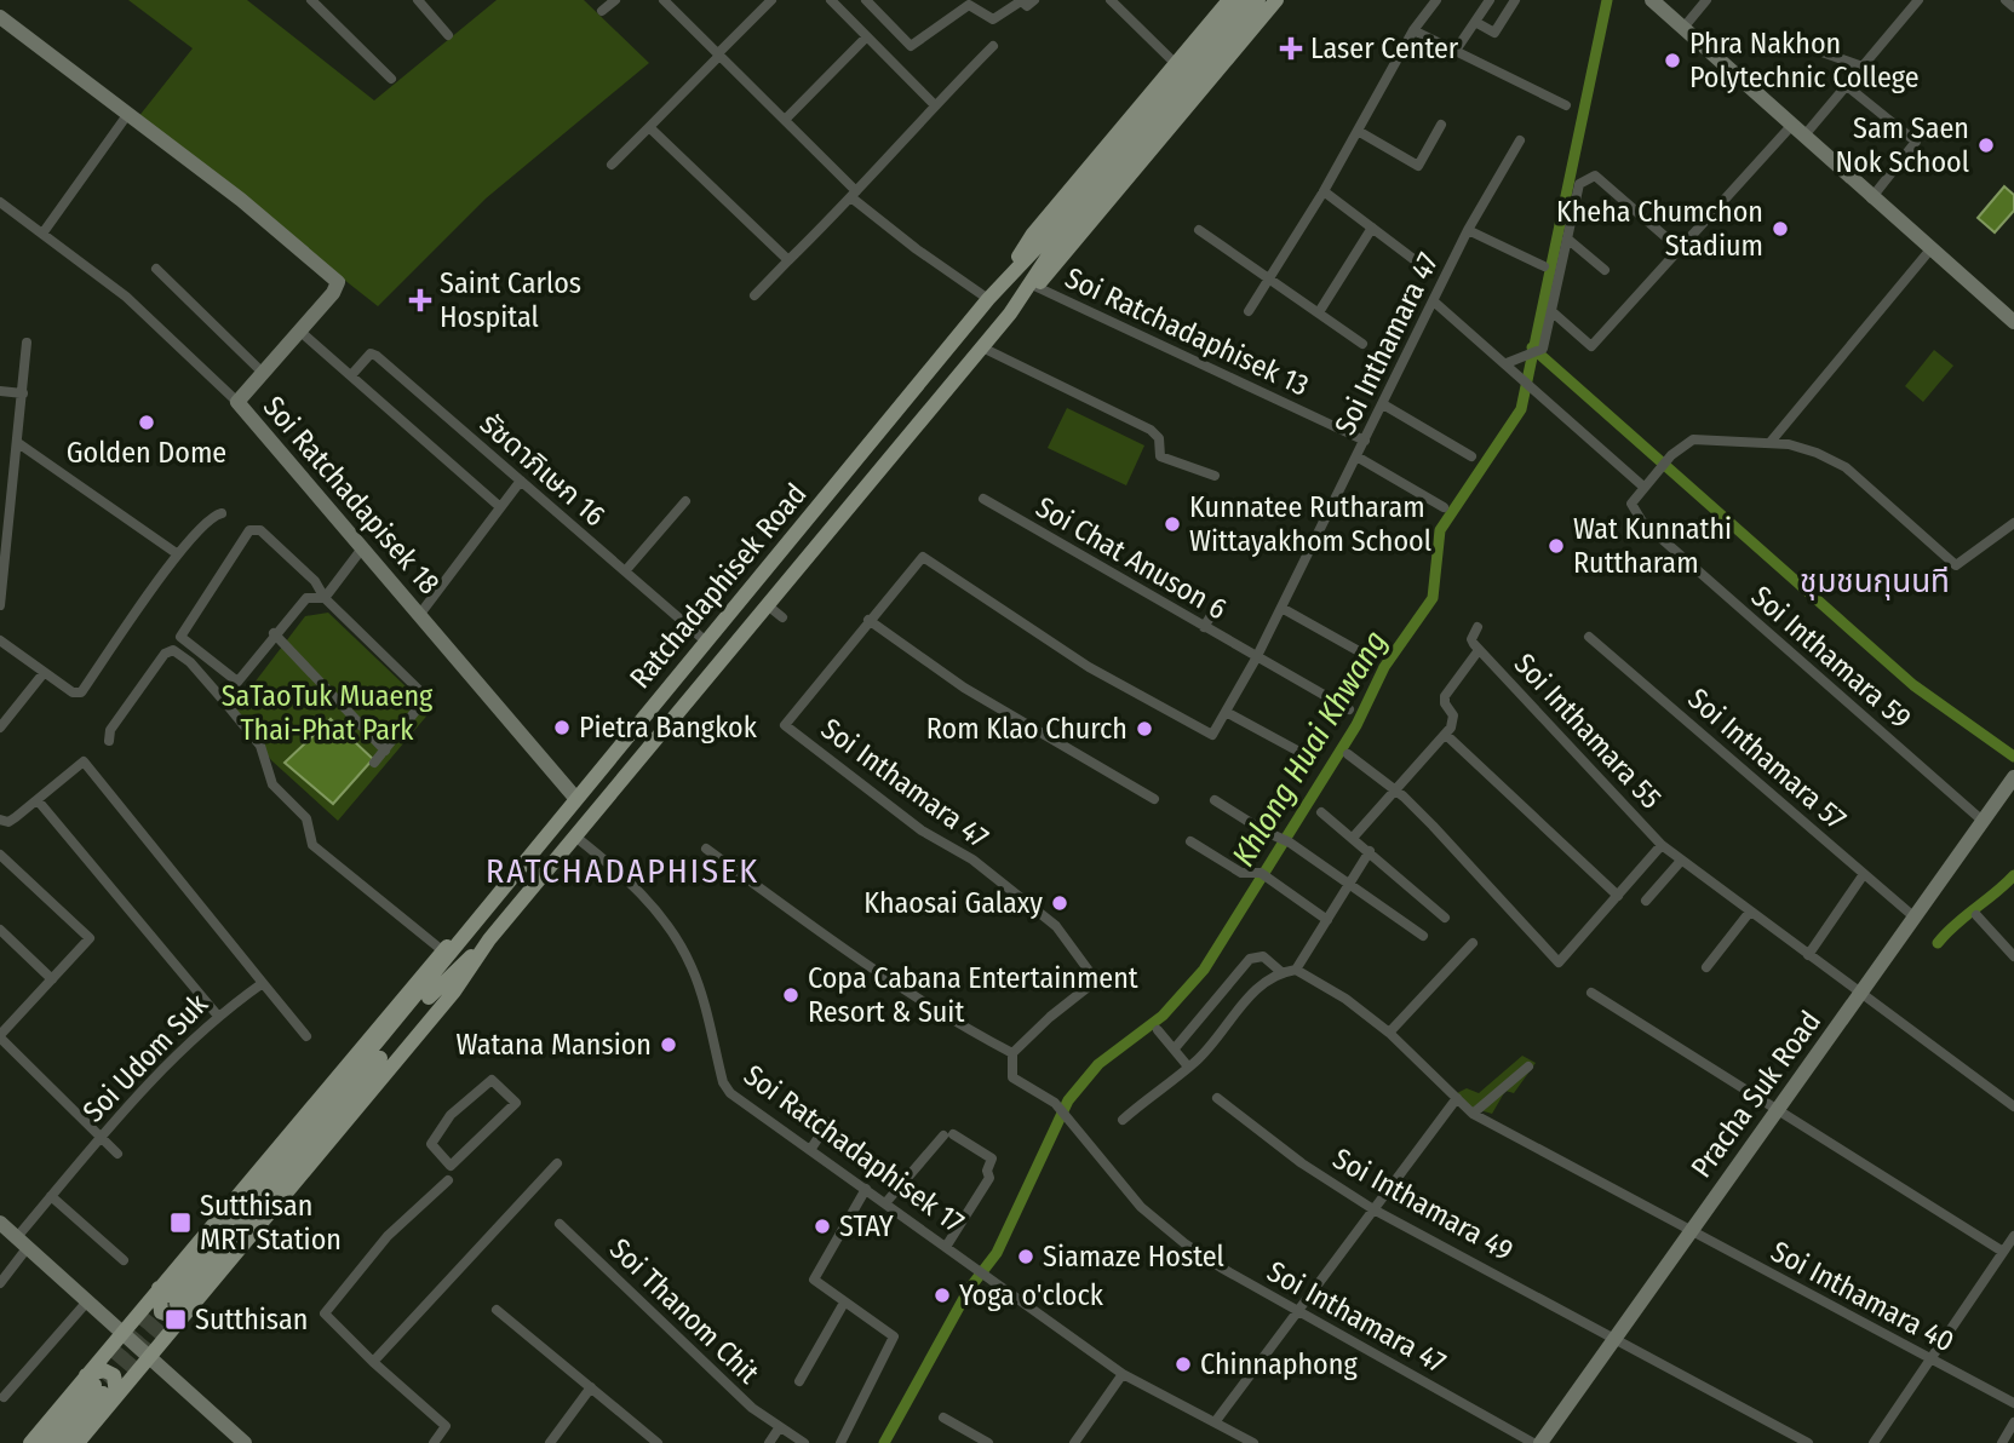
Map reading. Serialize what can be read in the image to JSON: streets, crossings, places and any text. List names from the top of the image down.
{
  "streets": {
    "main road": ["Ratchadaphisek Road"],
    "street": [
      "Soi Ratchadaphisek 13",
      "Soi Inthamara 47",
      "รัชดาภิเษก 16",
      "Soi Ratchadapisek 18",
      "Soi Chat Anuson 6",
      "Soi Inthamara 59",
      "Soi Inthamara 55",
      "Soi Inthamara 57",
      "Soi Udom Suk",
      "Pracha Suk Road",
      "Soi Ratchadaphisek 17",
      "Soi Inthamara 49",
      "Soi Inthamara 40",
      "Soi Thanom Chit"
    ]
  },
  "crossings": [
    ["Soi Ratchadaphisek 13", "Soi Inthamara 47"],
    ["Soi Ratchadaphisek 13", "Ratchadaphisek Road"],
    ["Soi Inthamara 47", "Soi Chat Anuson 6"],
    ["รัชดาภิเษก 16", "Ratchadaphisek Road"],
    ["Soi Ratchadapisek 18", "Ratchadaphisek Road"],
    ["Ratchadaphisek Road", "Soi Ratchadaphisek 17"],
    ["Soi Inthamara 59", "Pracha Suk Road"],
    ["Soi Inthamara 55", "Pracha Suk Road"],
    ["Soi Inthamara 57", "Pracha Suk Road"],
    ["Pracha Suk Road", "Soi Inthamara 49"],
    ["Pracha Suk Road", "Soi Inthamara 40"]
  ],
  "districts": ["ชุมชนกุนนที", "RATCHADAPHISEK"],
  "water": ["Khlong Huai Khwang"],
  "parks": ["SaTaoTuk Muaeng Thai-Phat Park"],
  "places": {
    "health": ["Laser Center", "Saint Carlos Hospital"],
    "other": [
      "Phra Nakhon Polytechnic College",
      "Sam Saen Nok School",
      "Kheha Chumchon Stadium",
      "Golden Dome",
      "Kunnatee Rutharam Wittayakhom School",
      "Wat Kunnathi Ruttharam",
      "Pietra Bangkok",
      "Rom Klao Church",
      "Khaosai Galaxy",
      "Copa Cabana Entertainment Resort & Suit",
      "Watana Mansion",
      "STAY",
      "Siamaze Hostel",
      "Yoga o'clock",
      "Chinnaphong"
    ],
    "transit": ["Sutthisan MRT Station", "Sutthisan"]
  }
}
